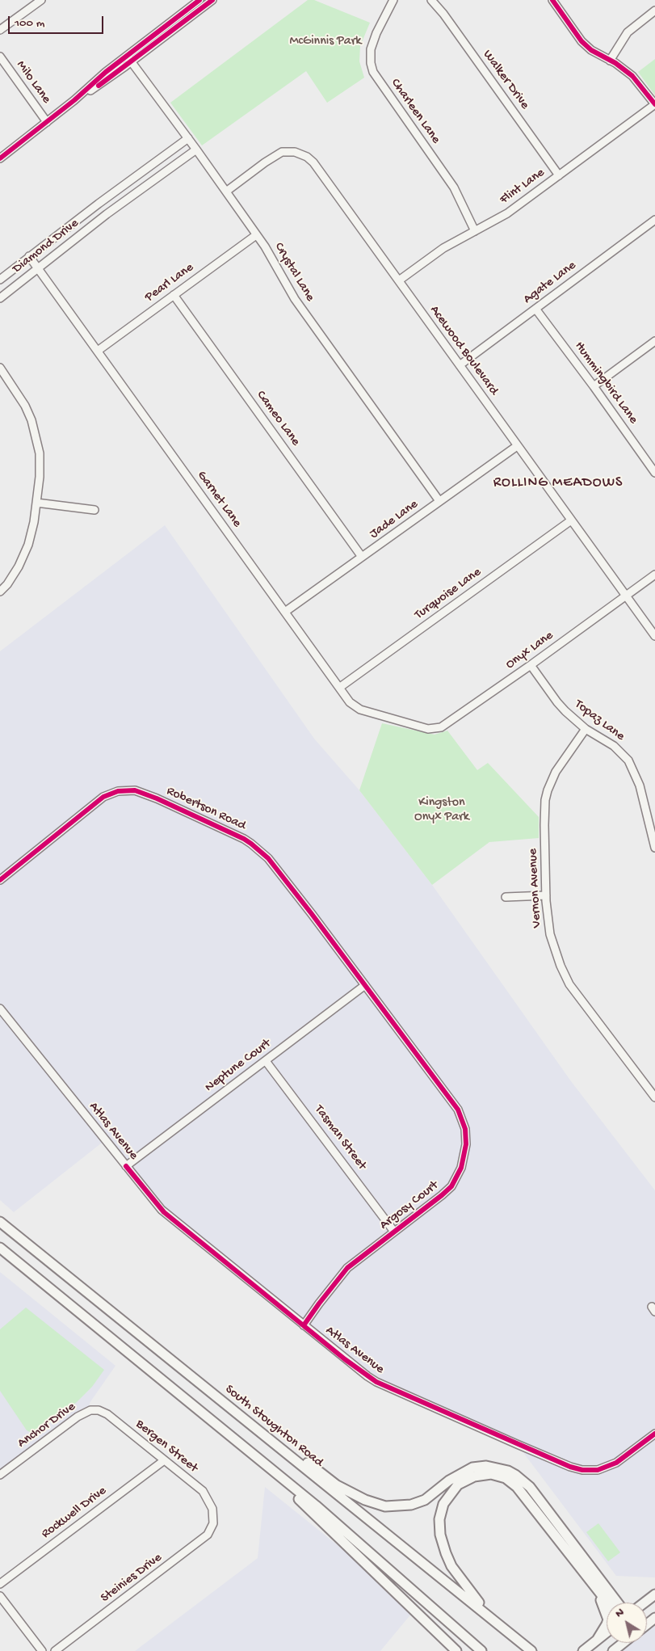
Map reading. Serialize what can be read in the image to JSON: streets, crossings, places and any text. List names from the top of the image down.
{
  "streets": {
    "main road": ["South Stoughton Road"],
    "street": [
      "Walker Drive",
      "Milo Lane",
      "Charleen Lane",
      "Flint Lane",
      "Diamond Drive",
      "Crystal Lane",
      "Pearl Lane",
      "Agate Lane",
      "Acewood Boulevard",
      "Hummingbird Lane",
      "Cameo Lane",
      "Garnet Lane",
      "Jade Lane",
      "Turquoise Lane",
      "Onyx Lane",
      "Topaz Lane",
      "Robertson Road",
      "Vernon Avenue",
      "Neptune Court",
      "Atlas Avenue",
      "Tasman Street",
      "Argosy Court",
      "Anchor Drive",
      "Bergen Street",
      "Rockwell Drive",
      "Steinies Drive"
    ]
  },
  "crossings": [
    ["Walker Drive", "Flint Lane"],
    ["Charleen Lane", "Flint Lane"],
    ["Flint Lane", "Acewood Boulevard"],
    ["Diamond Drive", "Crystal Lane"],
    ["Diamond Drive", "Garnet Lane"],
    ["Crystal Lane", "Pearl Lane"],
    ["Crystal Lane", "Acewood Boulevard"],
    ["Crystal Lane", "Jade Lane"],
    ["Pearl Lane", "Cameo Lane"],
    ["Pearl Lane", "Garnet Lane"],
    ["Agate Lane", "Acewood Boulevard"],
    ["Agate Lane", "Hummingbird Lane"],
    ["Acewood Boulevard", "Jade Lane"],
    ["Acewood Boulevard", "Turquoise Lane"],
    ["Acewood Boulevard", "Onyx Lane"],
    ["Cameo Lane", "Jade Lane"],
    ["Garnet Lane", "Jade Lane"],
    ["Garnet Lane", "Turquoise Lane"],
    ["Garnet Lane", "Onyx Lane"],
    ["Onyx Lane", "Topaz Lane"],
    ["Topaz Lane", "Vernon Avenue"],
    ["Robertson Road", "Neptune Court"],
    ["Robertson Road", "Argosy Court"],
    ["Neptune Court", "Atlas Avenue"],
    ["Neptune Court", "Tasman Street"],
    ["Neptune Court", "Argosy Court"],
    ["Atlas Avenue", "Argosy Court"],
    ["Tasman Street", "Argosy Court"],
    ["Anchor Drive", "Bergen Street"],
    ["Bergen Street", "Rockwell Drive"],
    ["Bergen Street", "Steinies Drive"]
  ],
  "districts": ["ROLLING MEADOWS"],
  "parks": ["McGinnis Park", "Kingston Onyx Park"],
  "scale_bar": "100 m",
  "north": "top left"
}
